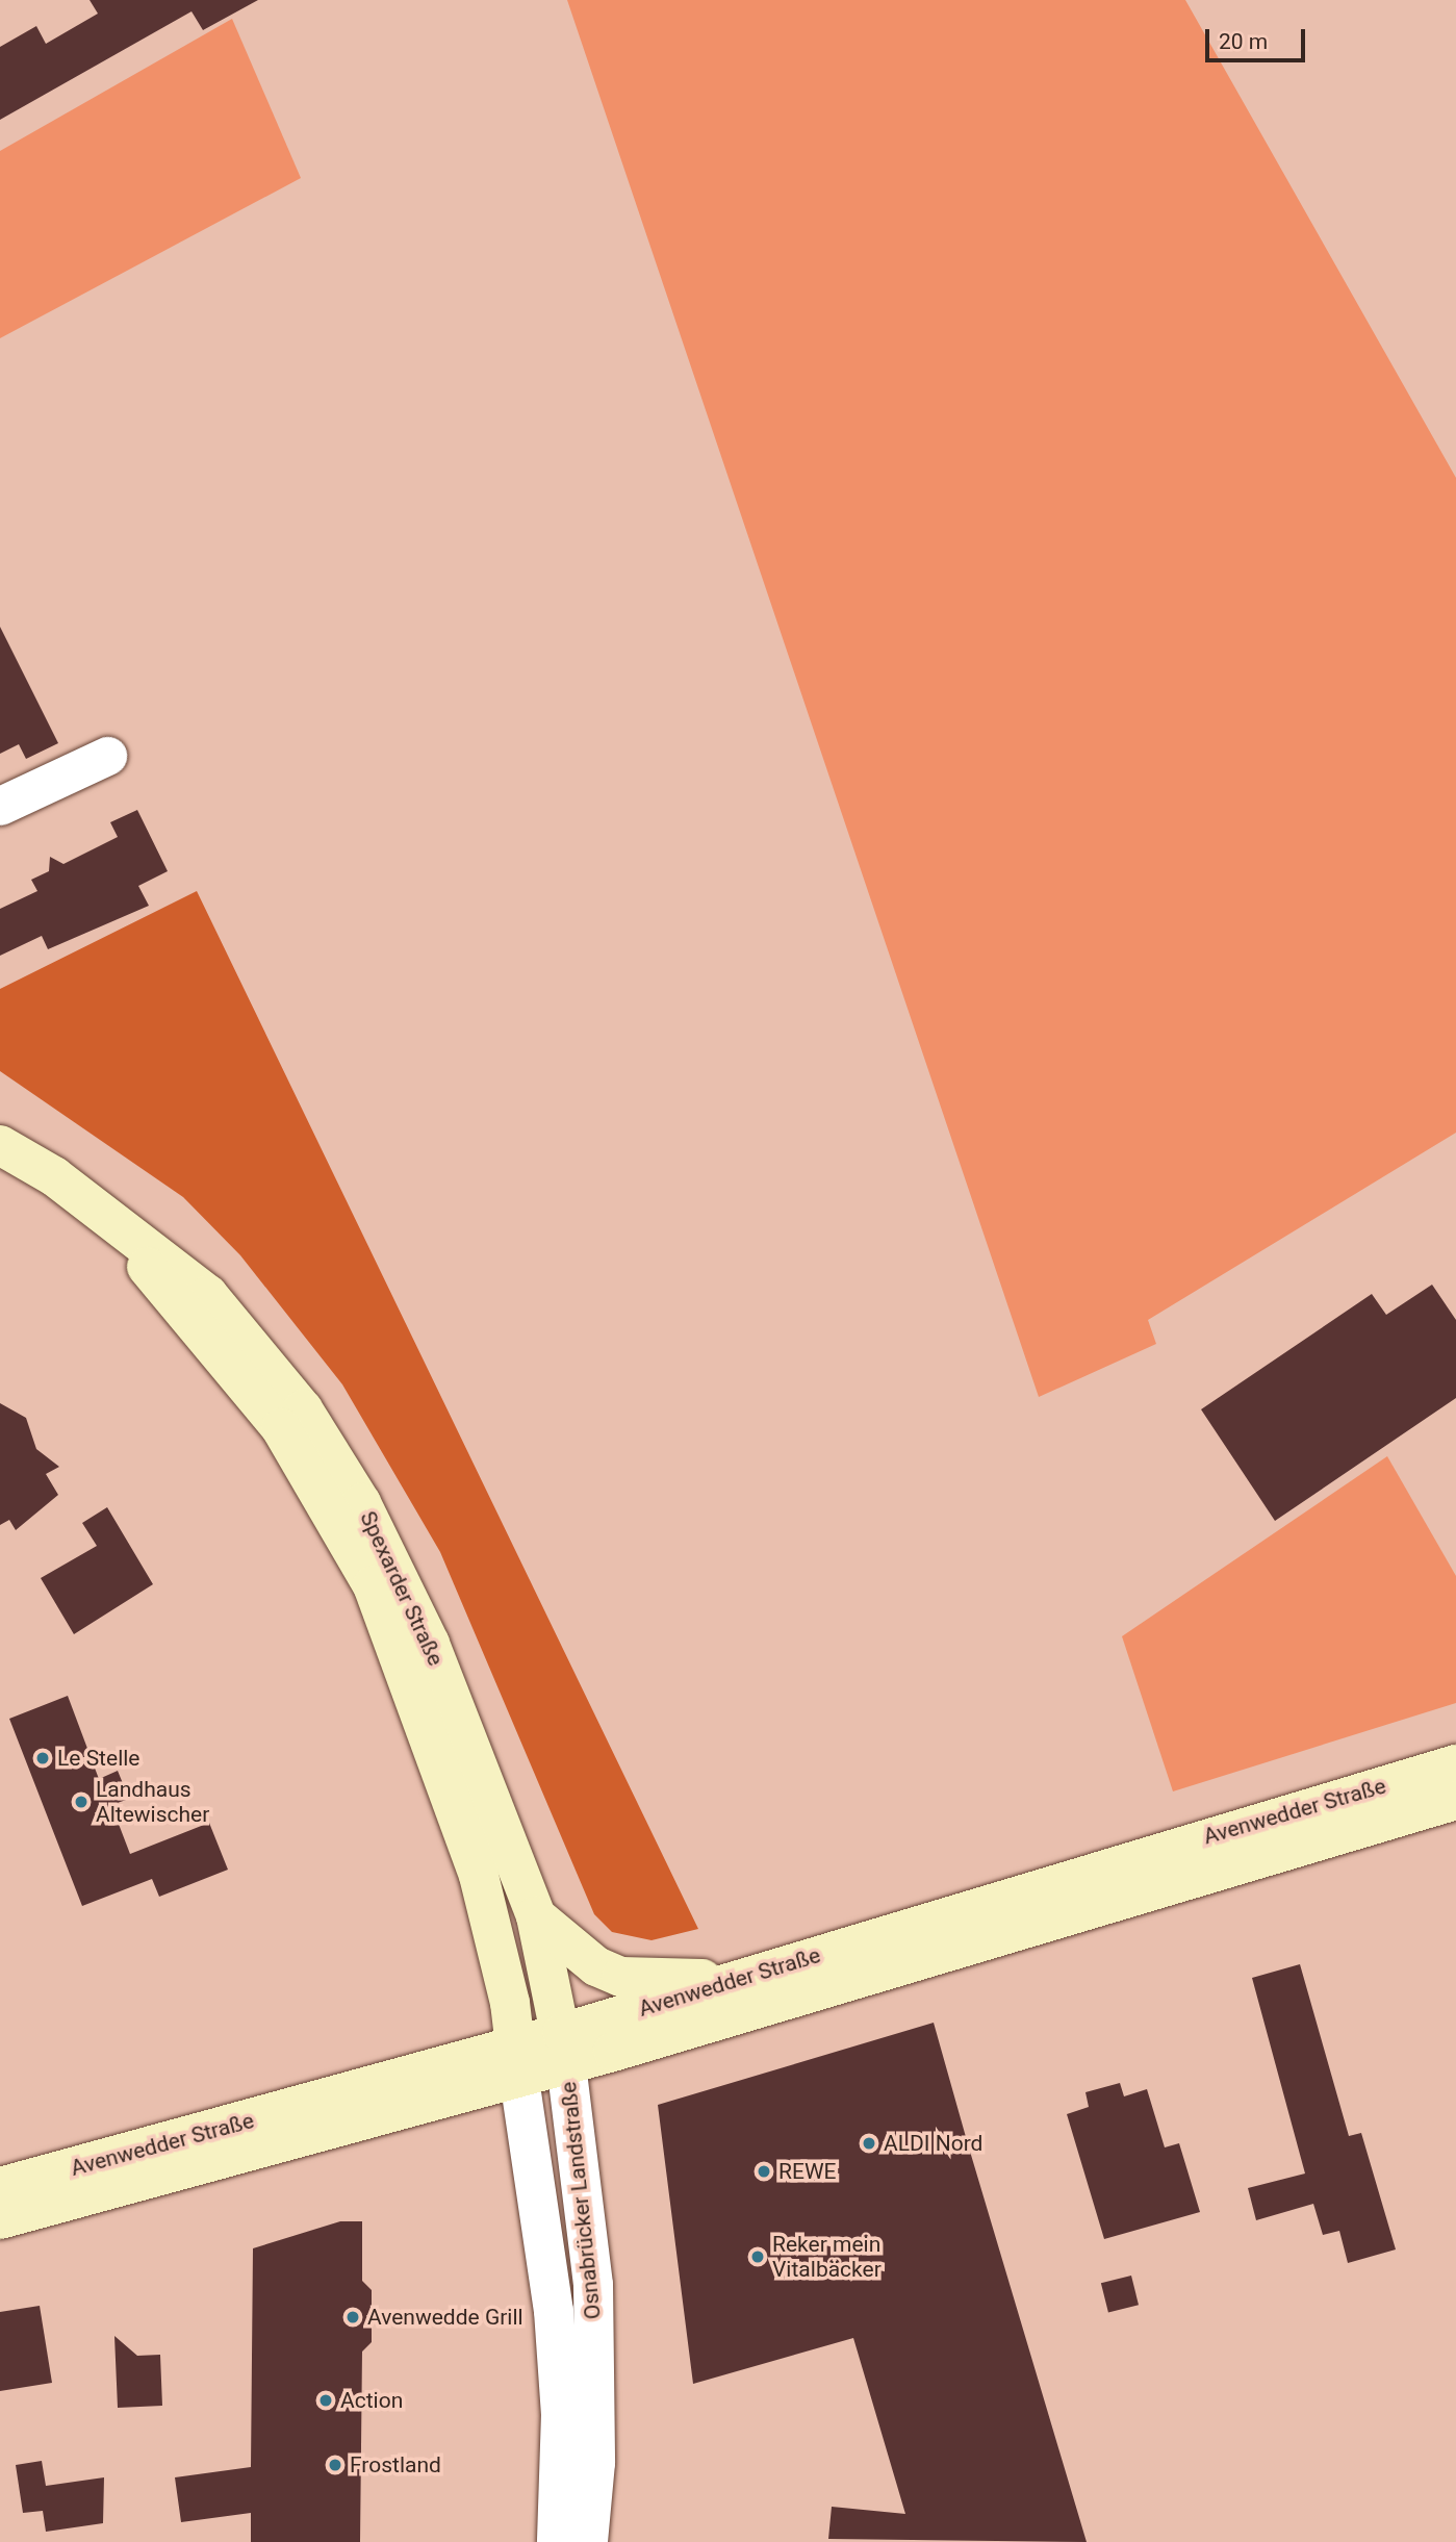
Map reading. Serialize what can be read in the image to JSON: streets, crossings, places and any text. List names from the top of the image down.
{
  "streets": {
    "main road": ["Spexarder Straße", "Avenwedder Straße"],
    "street": ["Osnabrücker Landstraße"]
  },
  "crossings": [
    ["Spexarder Straße", "Avenwedder Straße"],
    ["Spexarder Straße", "Osnabrücker Landstraße"],
    ["Avenwedder Straße", "Osnabrücker Landstraße"]
  ],
  "places": [
    "Le Stelle",
    "Landhaus Altewischer",
    "ALDI Nord",
    "REWE",
    "Reker mein Vitalbäcker",
    "Avenwedde Grill",
    "Action",
    "Frostland"
  ],
  "scale_bar": "20 m"
}
